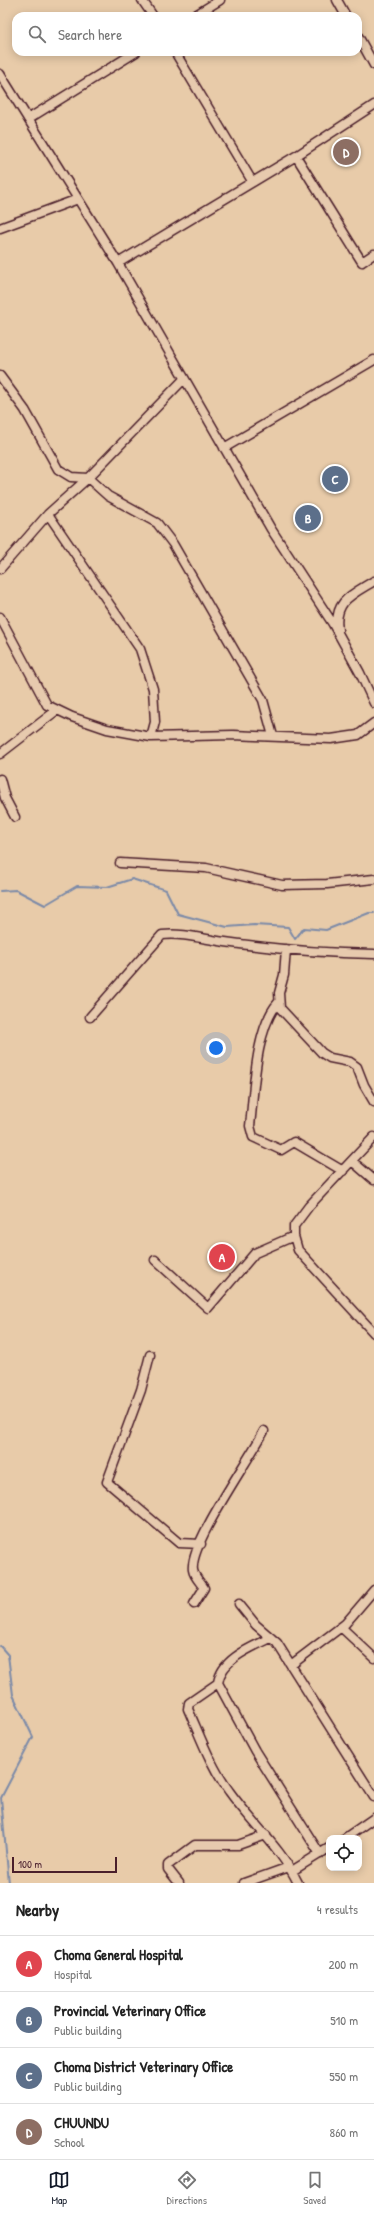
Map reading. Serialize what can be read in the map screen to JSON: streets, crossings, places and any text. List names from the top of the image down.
{
  "scale_bar": "100 m",
  "page": {
    "search": "Search here",
    "pins": [
      "D",
      "C",
      "B",
      "A"
    ],
    "scale": "100 m",
    "heading": ["Nearby", "4 results"],
    "list": [
      {
        "mark": "A",
        "name": "Choma General Hospital",
        "note": "Hospital",
        "value": "200 m"
      },
      {
        "mark": "B",
        "name": "Provincial Veterinary Office",
        "note": "Public building",
        "value": "510 m"
      },
      {
        "mark": "C",
        "name": "Choma District Veterinary Office",
        "note": "Public building",
        "value": "550 m"
      },
      {
        "mark": "D",
        "name": "CHUUNDU",
        "note": "School",
        "value": "860 m"
      }
    ],
    "nav": ["Map", "Directions", "Saved"]
  }
}
